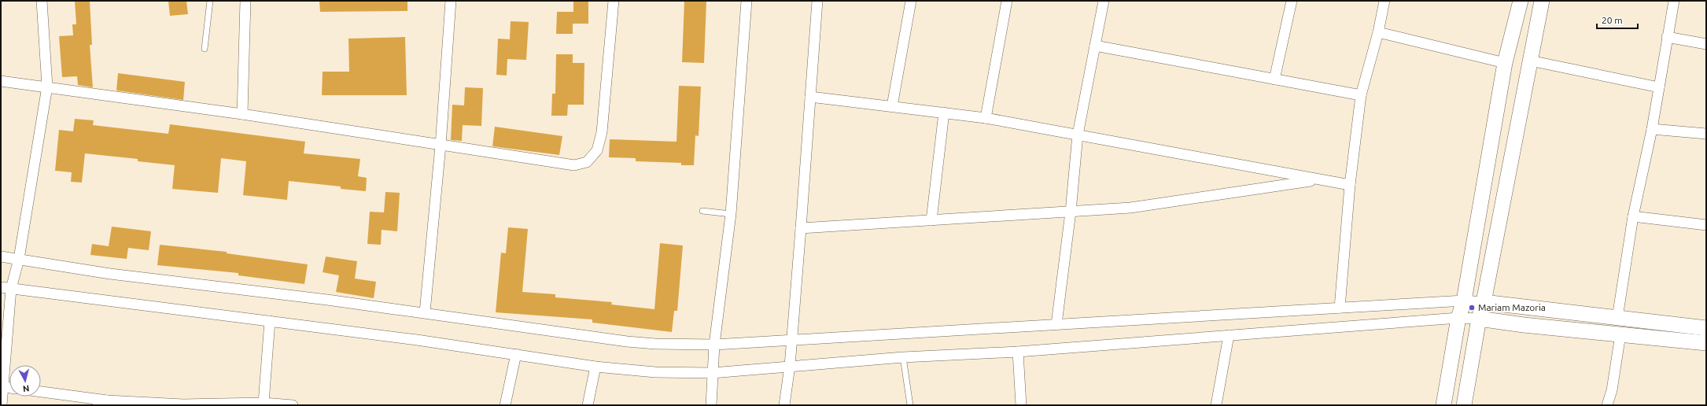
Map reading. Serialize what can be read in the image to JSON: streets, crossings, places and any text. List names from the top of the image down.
{
  "places": ["Mariam Mazoria"],
  "scale_bar": "20 m",
  "north": "bottom"
}
